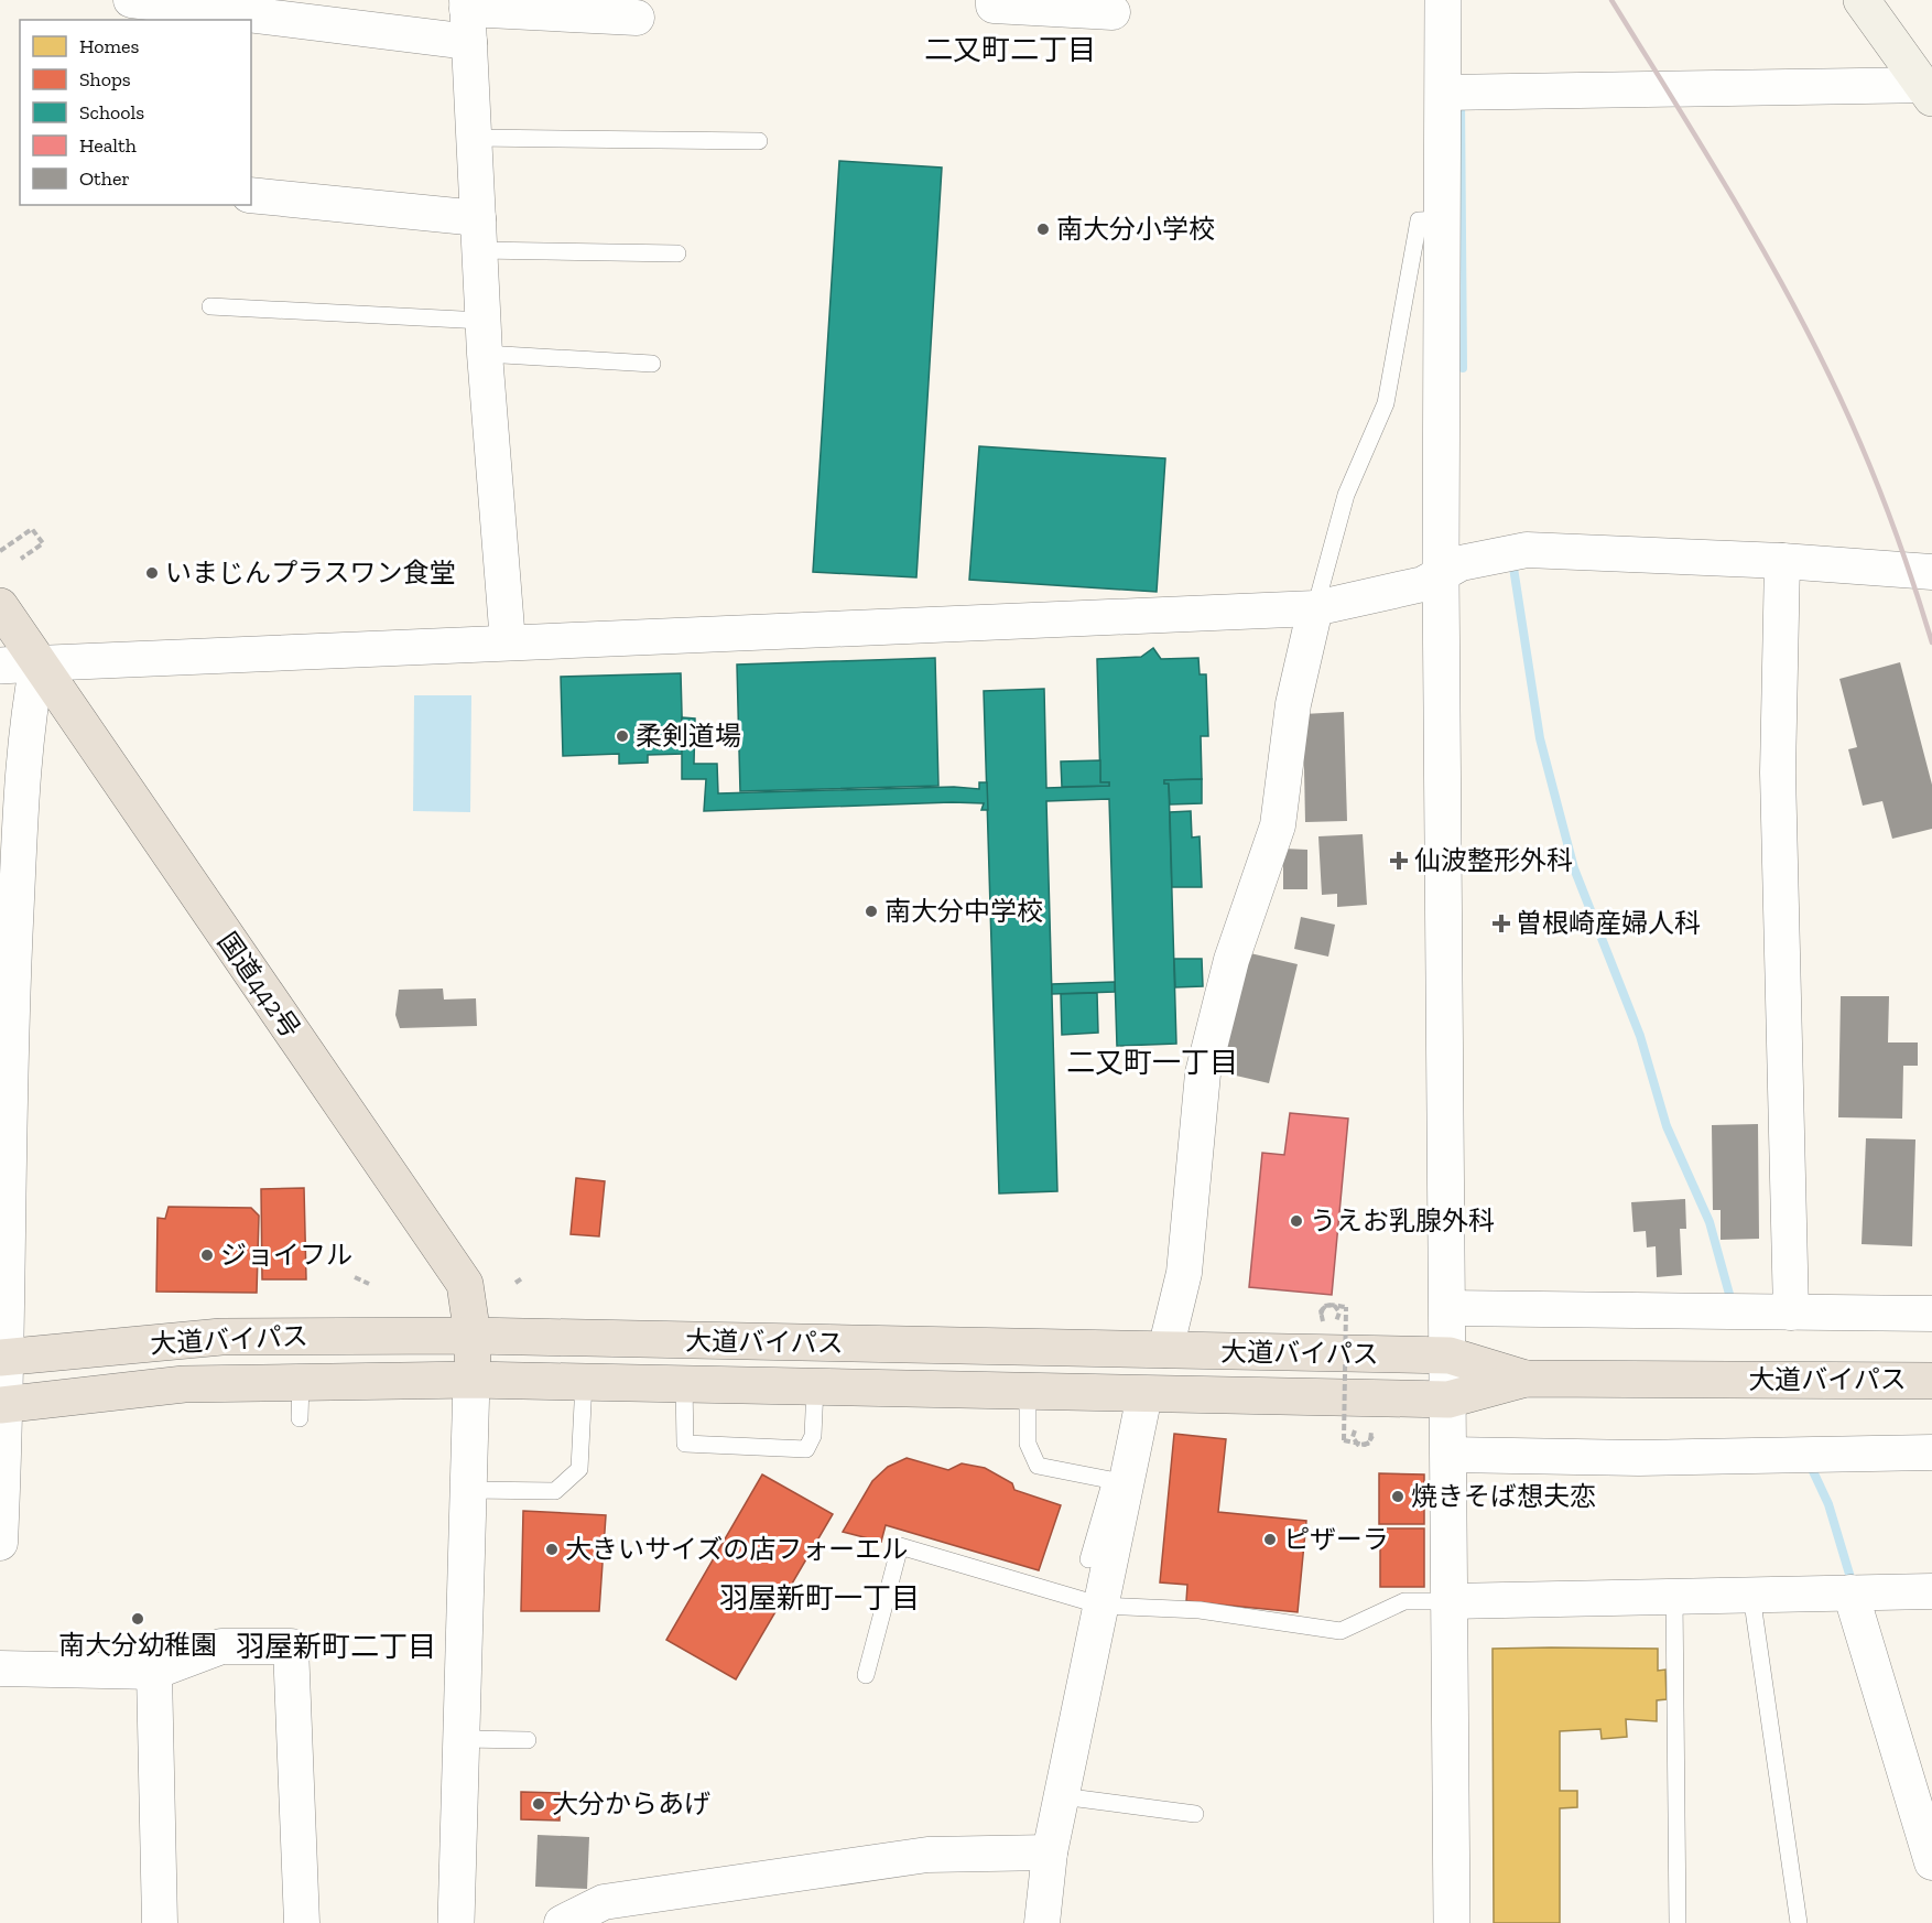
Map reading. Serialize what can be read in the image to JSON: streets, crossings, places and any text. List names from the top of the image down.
{
  "streets": {
    "highway": ["国道442号", "大道バイパス"]
  },
  "crossings": [
    ["国道442号", "大道バイパス"]
  ],
  "districts": [
    "二又町二丁目",
    "二又町一丁目",
    "羽屋新町一丁目",
    "羽屋新町二丁目"
  ],
  "places": {
    "other": [
      "南大分小学校",
      "いまじんプラスワン食堂",
      "柔剣道場",
      "南大分中学校",
      "うえお乳腺外科",
      "ジョイフル",
      "焼きそば想夫恋",
      "ピザーラ",
      "大きいサイズの店フォーエル",
      "南大分幼稚園",
      "大分からあげ"
    ],
    "health": ["仙波整形外科", "曽根崎産婦人科"]
  },
  "legend": [
    "Homes",
    "Shops",
    "Schools",
    "Health",
    "Other"
  ]
}
